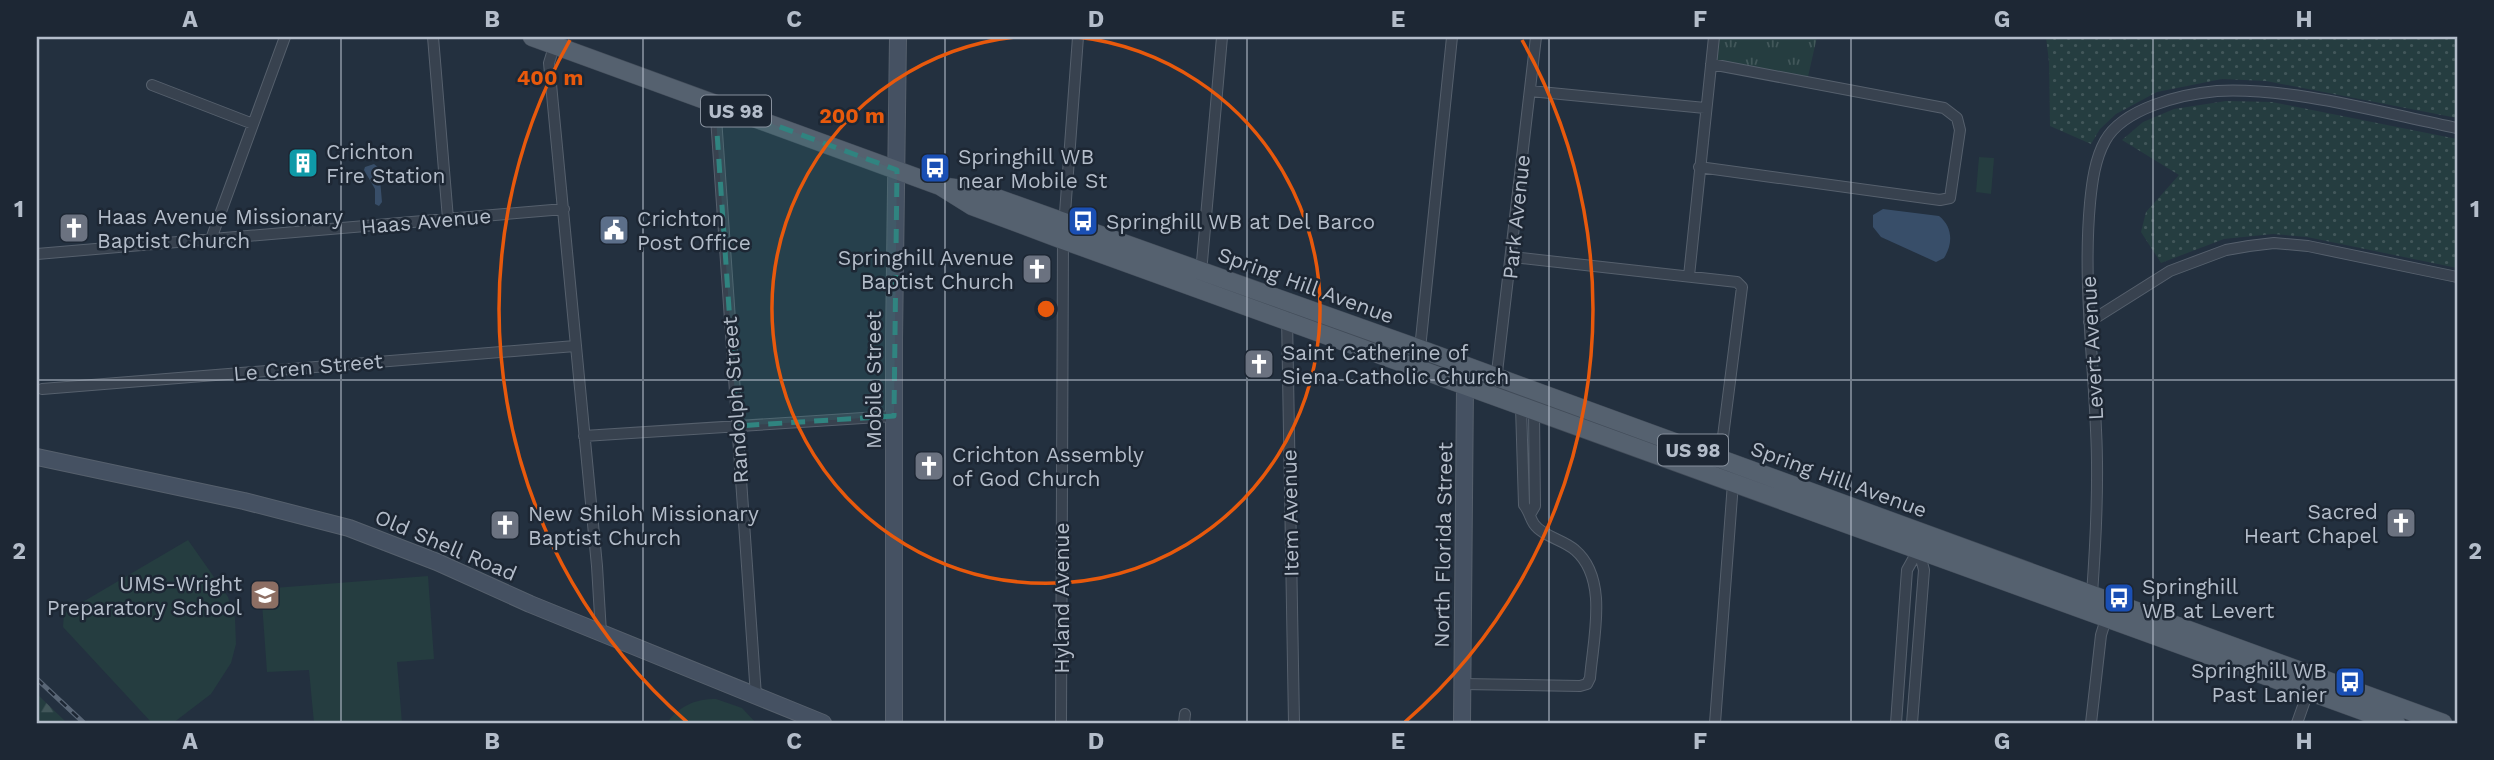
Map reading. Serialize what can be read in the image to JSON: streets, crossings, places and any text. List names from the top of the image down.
{
  "streets": {
    "main road": ["US 98", "Spring Hill Avenue"],
    "street": [
      "Park Avenue",
      "Haas Avenue",
      "Levert Avenue",
      "Le Cren Street",
      "Mobile Street",
      "Randolph Street",
      "Item Avenue",
      "Old Shell Road",
      "North Florida Street",
      "Hyland Avenue"
    ]
  },
  "crossings": [
    ["Park Avenue", "Spring Hill Avenue"],
    ["Spring Hill Avenue", "Levert Avenue"],
    ["Spring Hill Avenue", "Mobile Street"],
    ["Spring Hill Avenue", "Randolph Street"],
    ["Spring Hill Avenue", "Item Avenue"],
    ["Spring Hill Avenue", "North Florida Street"],
    ["Spring Hill Avenue", "Hyland Avenue"],
    ["Randolph Street", "Old Shell Road"]
  ],
  "places": {
    "building": ["Crichton Fire Station"],
    "bus stop": [
      "Springhill WB near Mobile St",
      "Springhill WB at Del Barco",
      "Springhill WB at Levert",
      "Springhill WB Past Lanier"
    ],
    "church": [
      "Haas Avenue Missionary Baptist Church",
      "Springhill Avenue Baptist Church",
      "Saint Catherine of Siena Catholic Church",
      "Crichton Assembly of God Church",
      "Sacred Heart Chapel",
      "New Shiloh Missionary Baptist Church"
    ],
    "public building": ["Crichton Post Office"],
    "school or university": ["UMS-Wright Preparatory School"]
  },
  "grid": {
    "columns": [
      "A",
      "B",
      "C",
      "D",
      "E",
      "F",
      "G",
      "H"
    ],
    "rows": ["1", "2"]
  },
  "rings": ["400 m", "200 m"]
}
